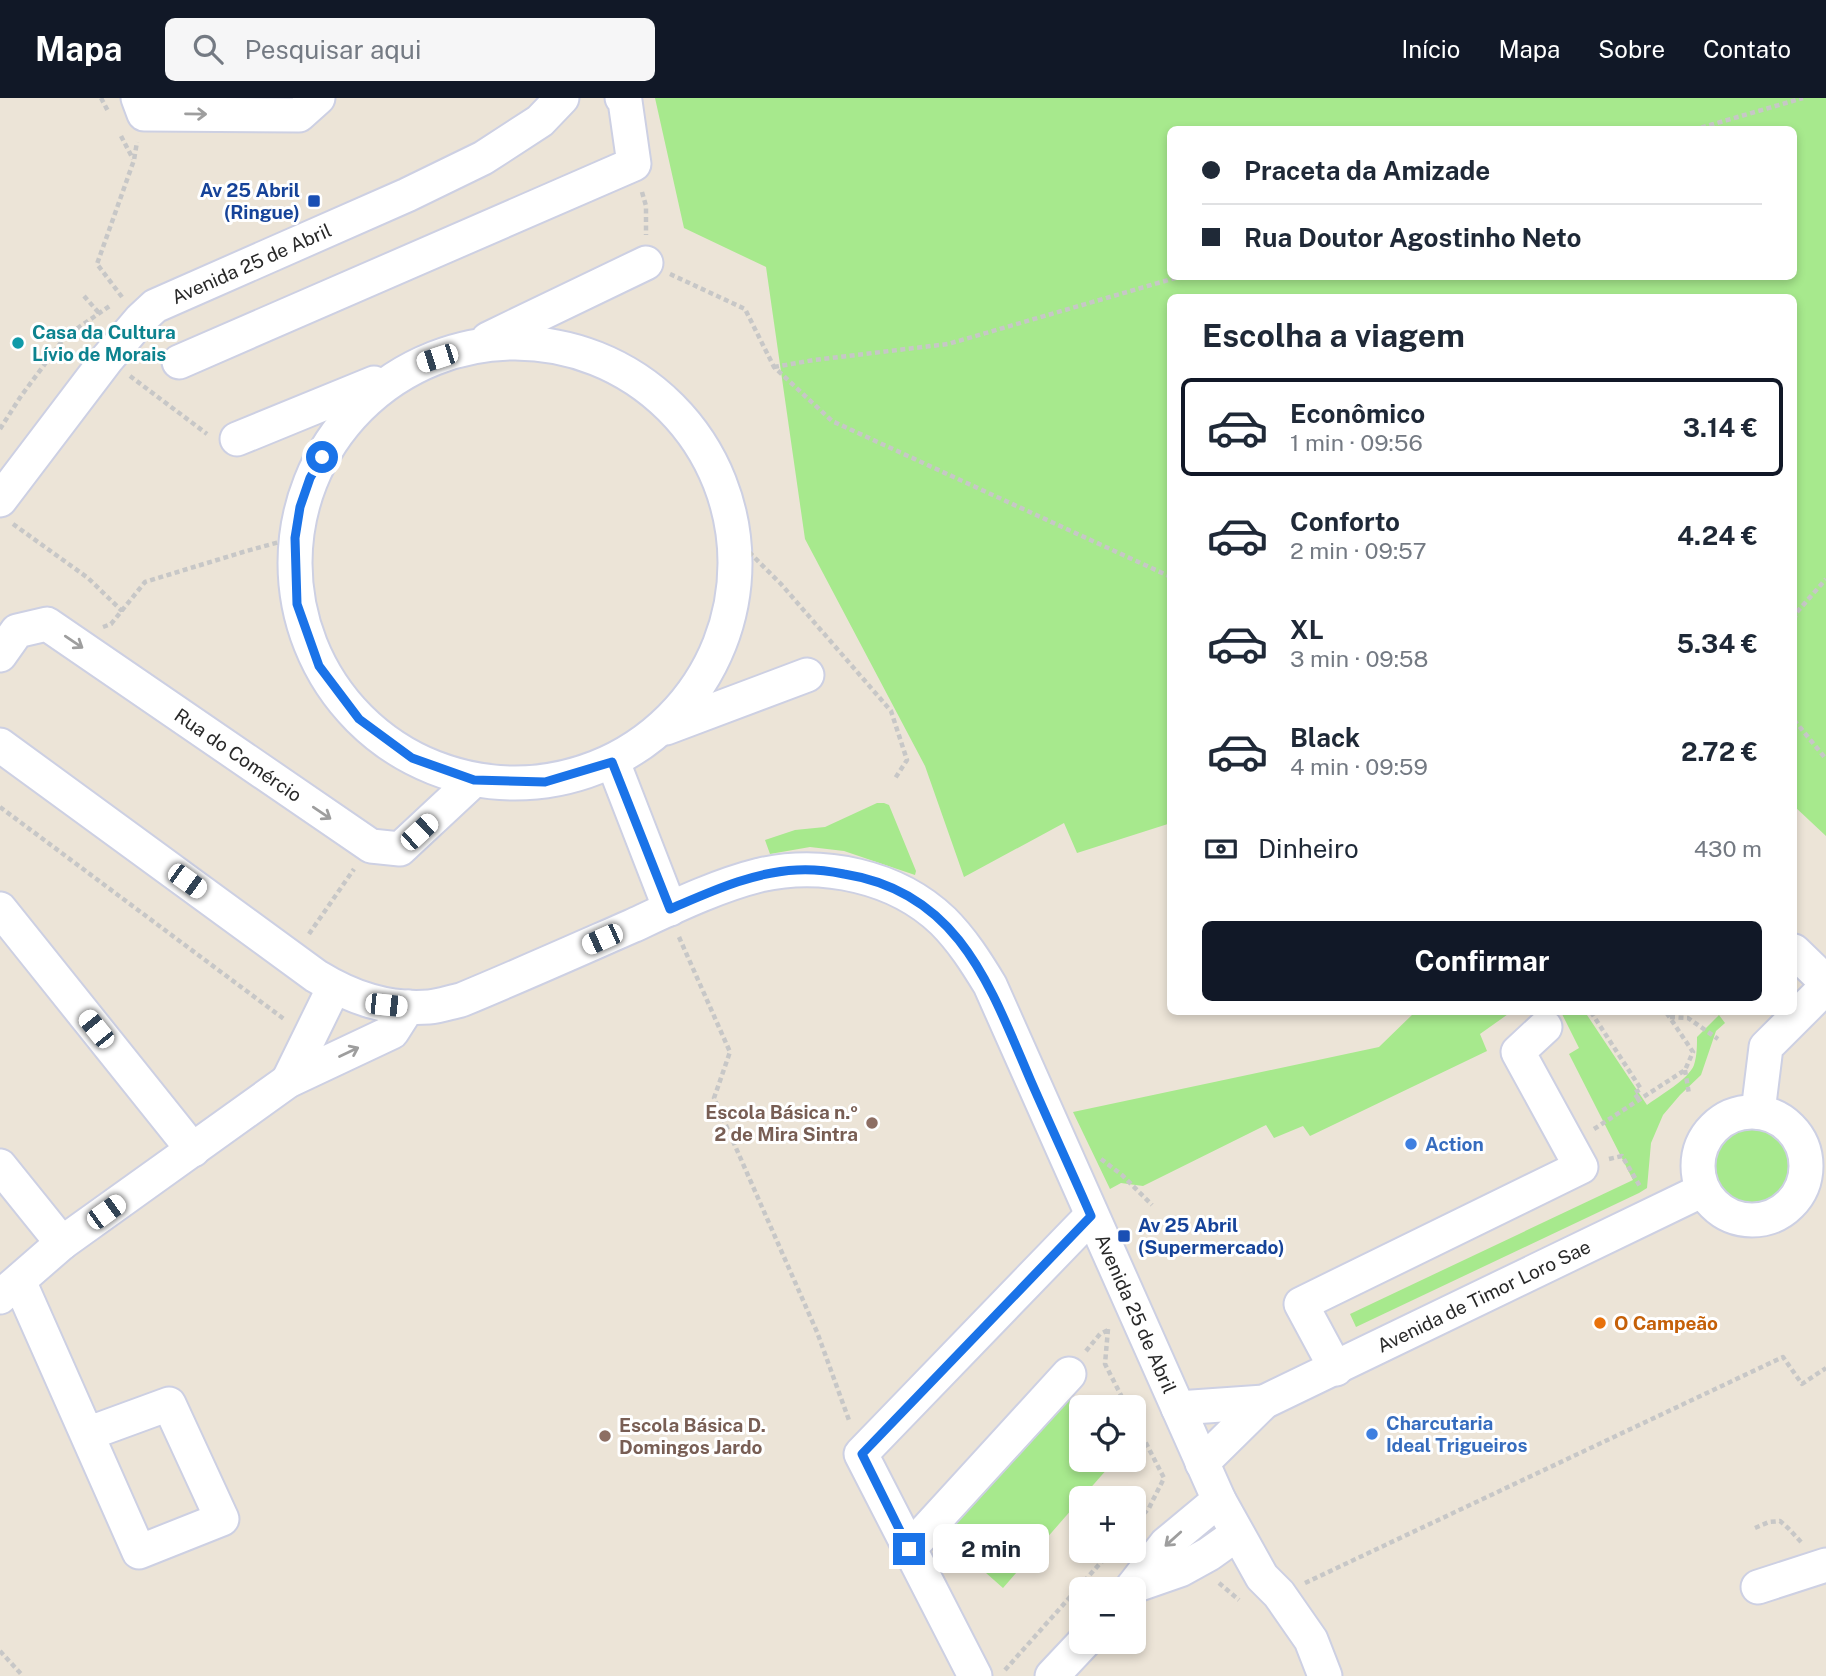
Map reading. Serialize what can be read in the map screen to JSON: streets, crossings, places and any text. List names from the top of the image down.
{
  "streets": {
    "street": ["Avenida 25 de Abril", "Rua do Comércio", "Avenida de Timor Loro Sae"]
  },
  "crossings": [
    ["Avenida 25 de Abril", "Avenida de Timor Loro Sae"]
  ],
  "one_way": ["Rua do Comércio"],
  "places": {
    "transit": ["Av 25 Abril (Ringue)", "Av 25 Abril (Supermercado)"],
    "other": [
      "Casa da Cultura Lívio de Morais",
      "Escola Básica n.º 2 de Mira Sintra",
      "Action",
      "O Campeão",
      "Charcutaria Ideal Trigueiros",
      "Escola Básica D. Domingos Jardo"
    ]
  },
  "page": {
    "header": "Mapa",
    "search": "Pesquisar aqui",
    "nav": [
      "Início",
      "Mapa",
      "Sobre",
      "Contato"
    ],
    "banner": ["Praceta da Amizade", "Rua Doutor Agostinho Neto"],
    "heading": "Escolha a viagem",
    "list": [
      {
        "name": "Econômico",
        "note": "1 min · 09:56",
        "value": "3.14 €"
      },
      {
        "name": "Conforto",
        "note": "2 min · 09:57",
        "value": "4.24 €"
      },
      {
        "name": "XL",
        "note": "3 min · 09:58",
        "value": "5.34 €"
      },
      {
        "name": "Black",
        "note": "4 min · 09:59",
        "value": "2.72 €"
      }
    ],
    "pay": ["Dinheiro", "430 m"],
    "buttons": "Confirmar",
    "map_buttons": ["+", "−"],
    "bubble": "2 min"
  }
}
